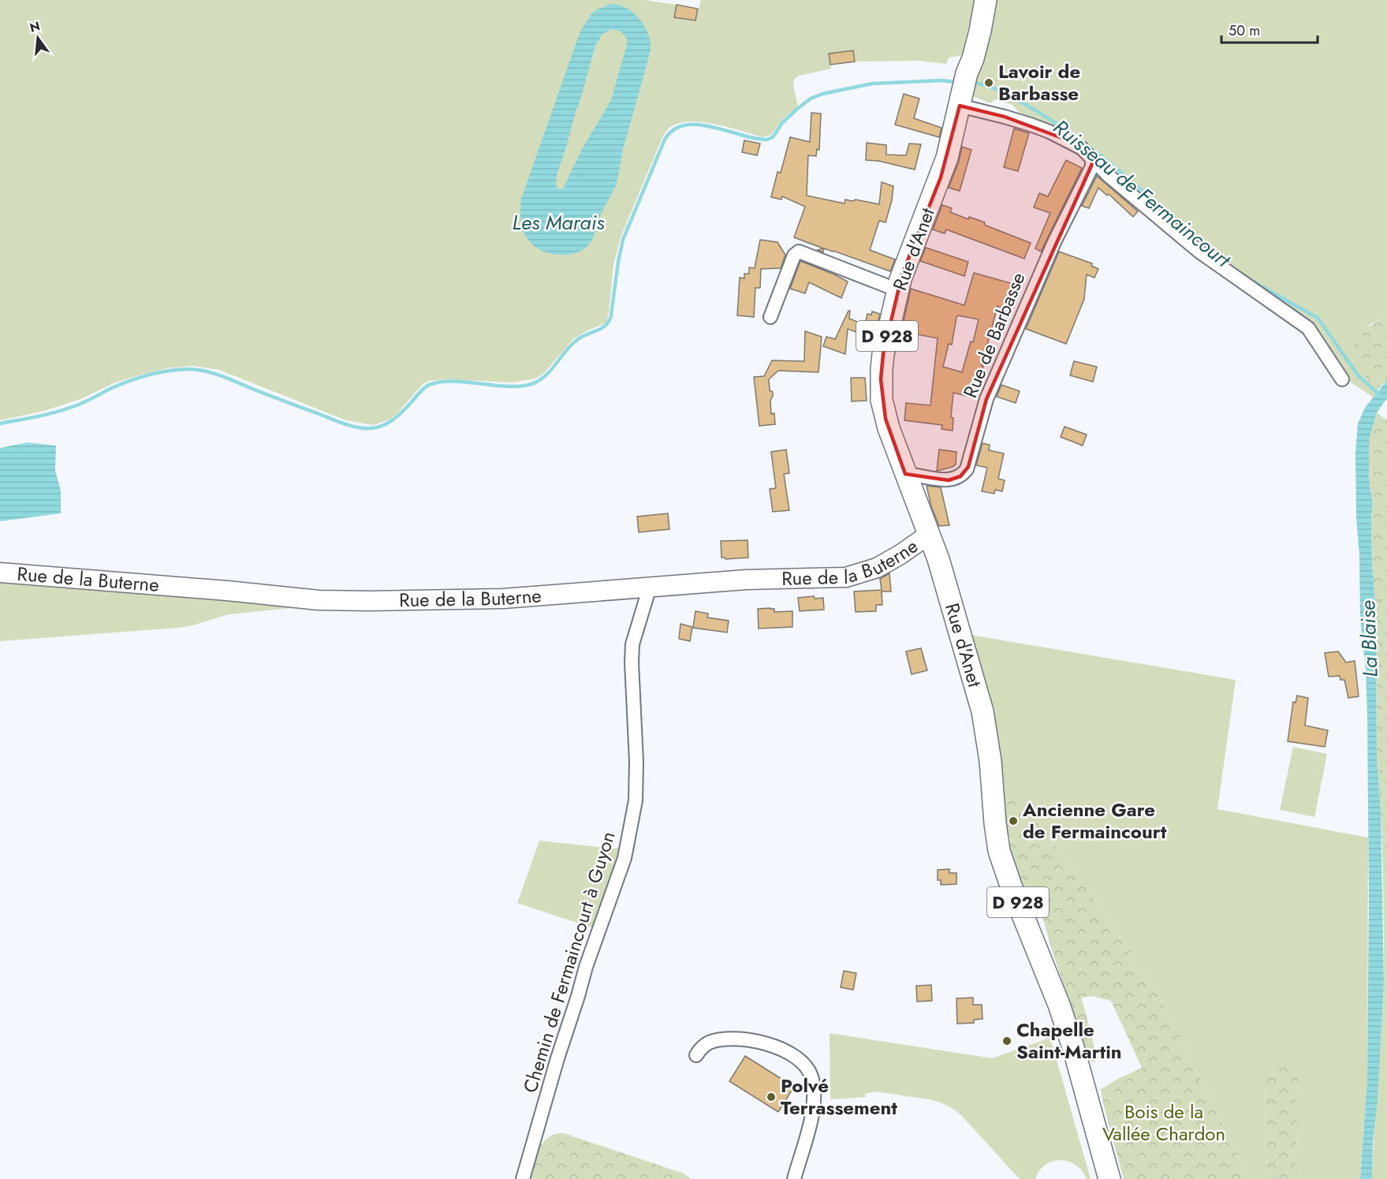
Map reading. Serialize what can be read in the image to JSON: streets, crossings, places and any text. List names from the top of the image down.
{
  "streets": {
    "main road": ["Rue d'Anet", "D 928"],
    "street": ["Rue de Barbasse", "Rue de la Buterne", "Chemin de Fermaincourt à Guyon"]
  },
  "crossings": [
    ["Rue d'Anet", "Rue de Barbasse"],
    ["Rue d'Anet", "Rue de la Buterne"],
    ["Rue de la Buterne", "Chemin de Fermaincourt à Guyon"]
  ],
  "water": ["Ruisseau de Fermaincourt", "Les Marais", "La Blaise"],
  "parks": ["Bois de la Vallée Chardon"],
  "places": [
    "Lavoir de Barbasse",
    "Ancienne Gare de Fermaincourt",
    "Chapelle Saint-Martin",
    "Polvé Terrassement"
  ],
  "scale_bar": "50 m",
  "north": "top"
}
